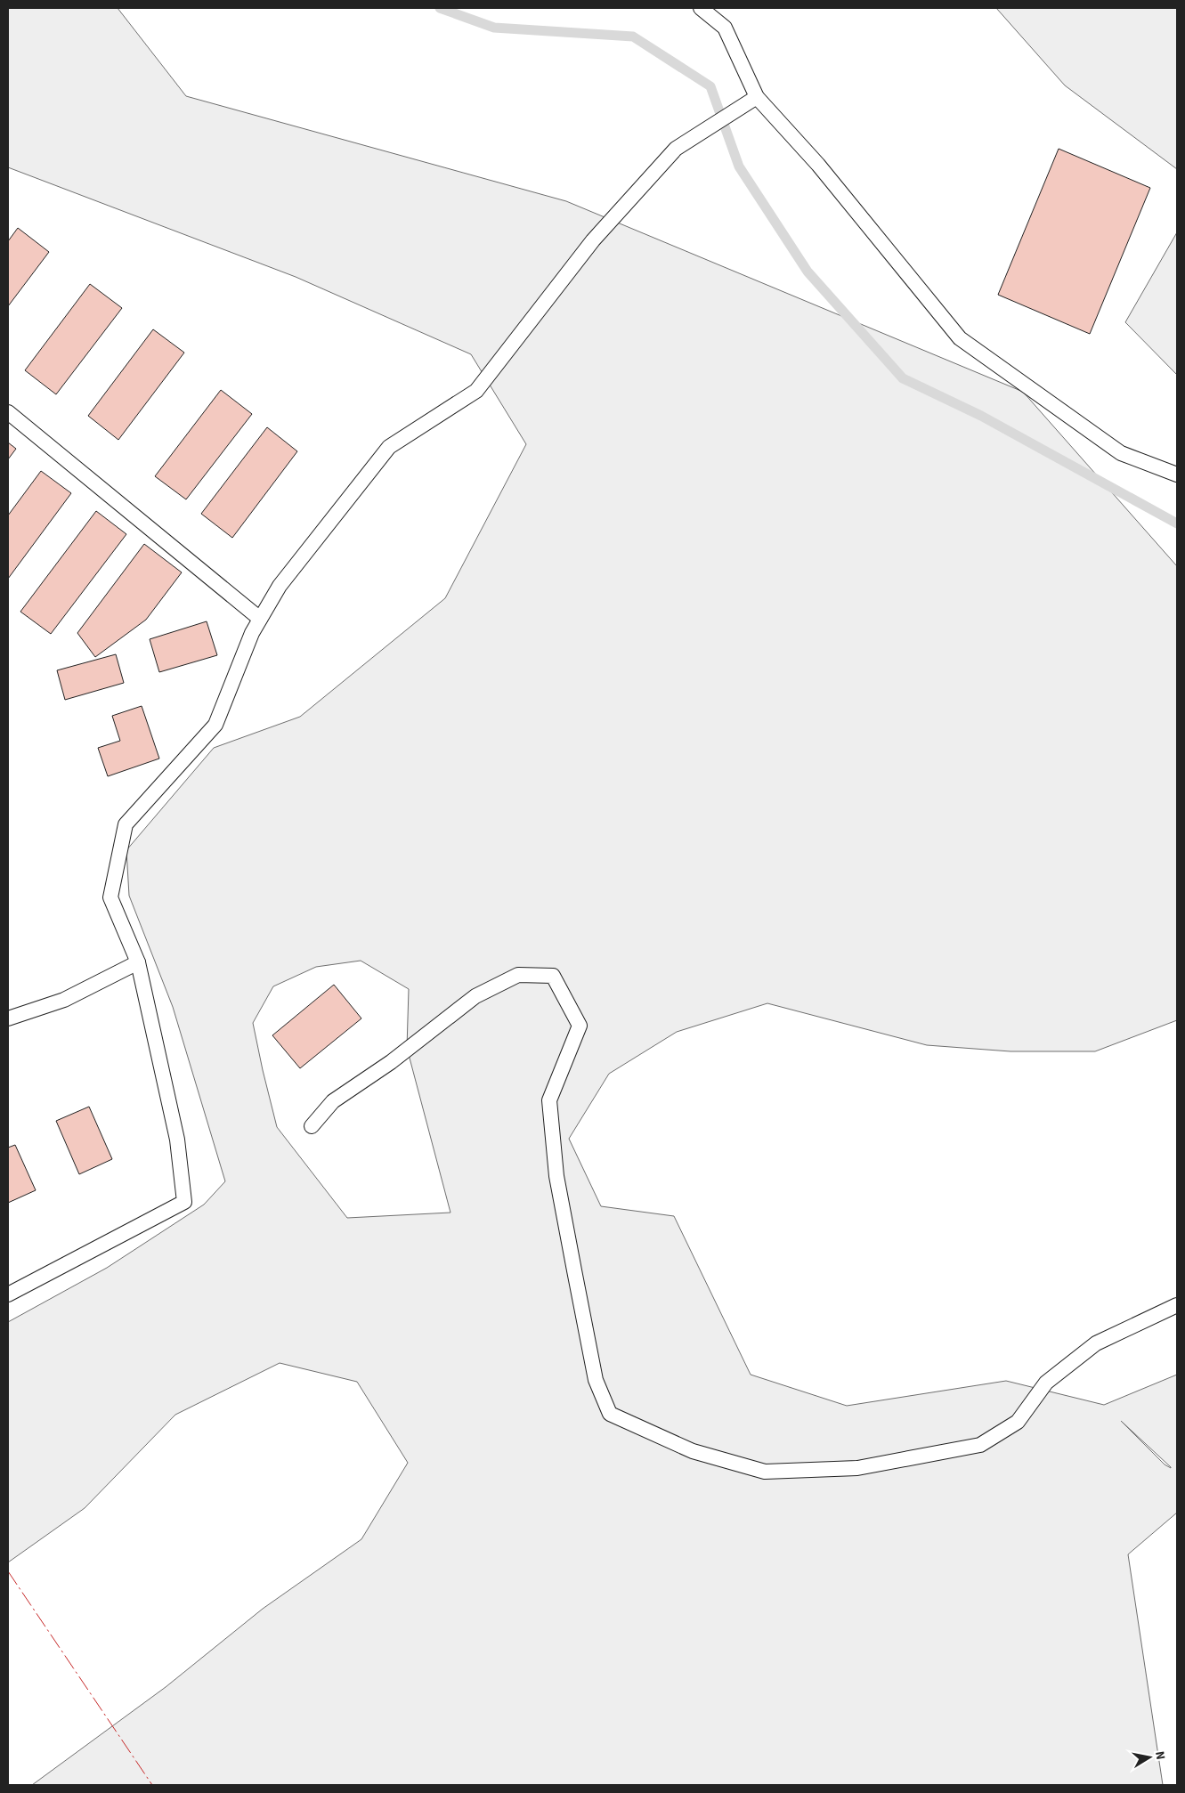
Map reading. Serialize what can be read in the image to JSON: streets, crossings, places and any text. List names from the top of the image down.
{
  "north": "right"
}
